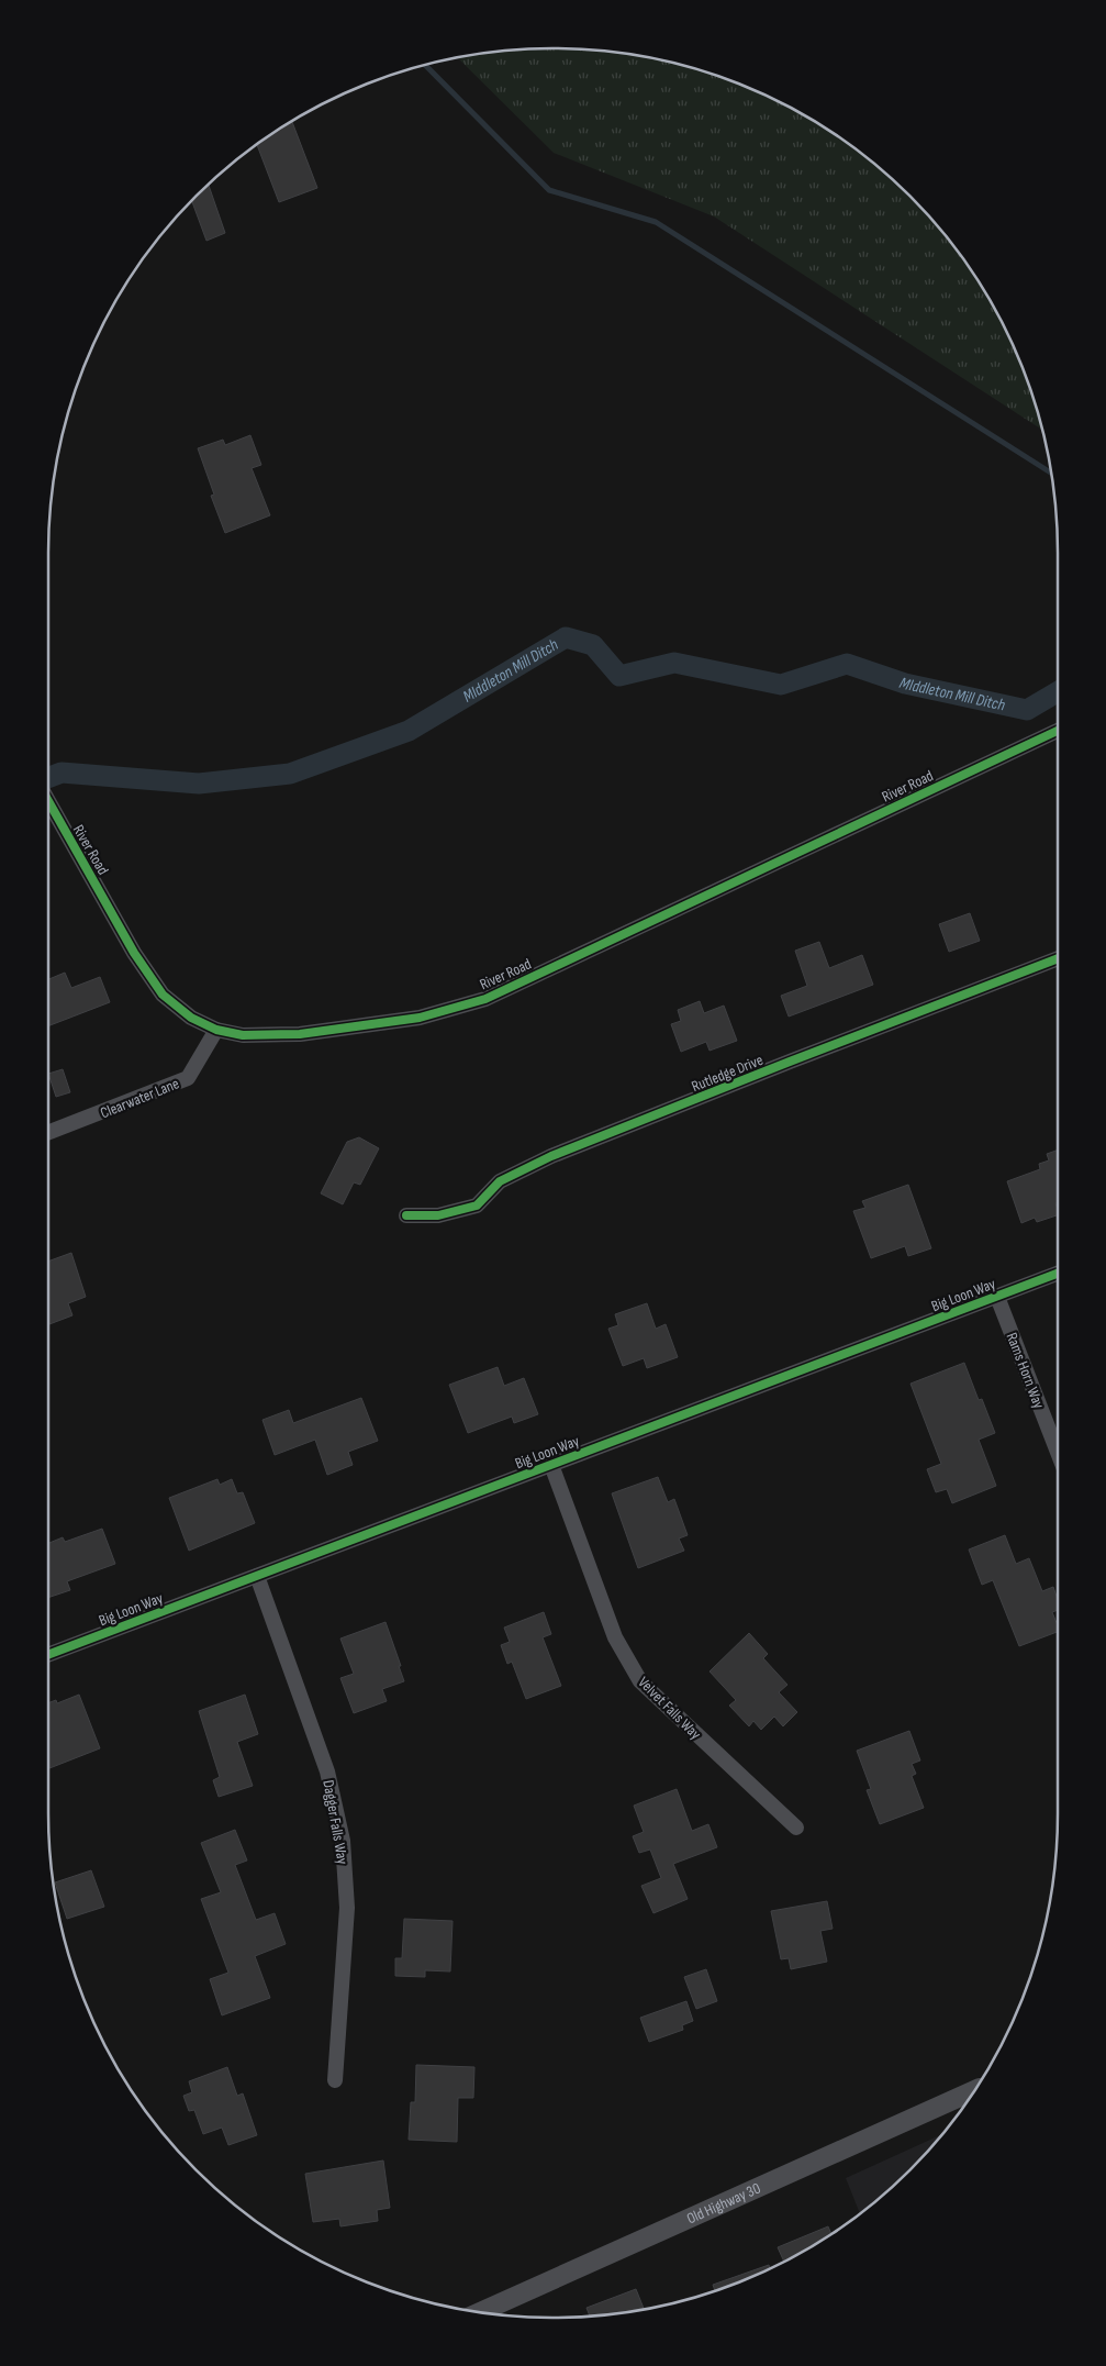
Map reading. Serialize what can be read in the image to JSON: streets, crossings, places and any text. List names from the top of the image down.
{
  "streets": {
    "street": [
      "River Road",
      "Rutledge Drive",
      "Clearwater Lane",
      "Big Loon Way",
      "Rams Horn Way",
      "Velvet Falls Way",
      "Dagger Falls Way",
      "Old Highway 30"
    ]
  },
  "crossings": [
    ["River Road", "Clearwater Lane"],
    ["Big Loon Way", "Rams Horn Way"],
    ["Big Loon Way", "Velvet Falls Way"],
    ["Big Loon Way", "Dagger Falls Way"]
  ],
  "water": ["MIddleton Mill Ditch"]
}
